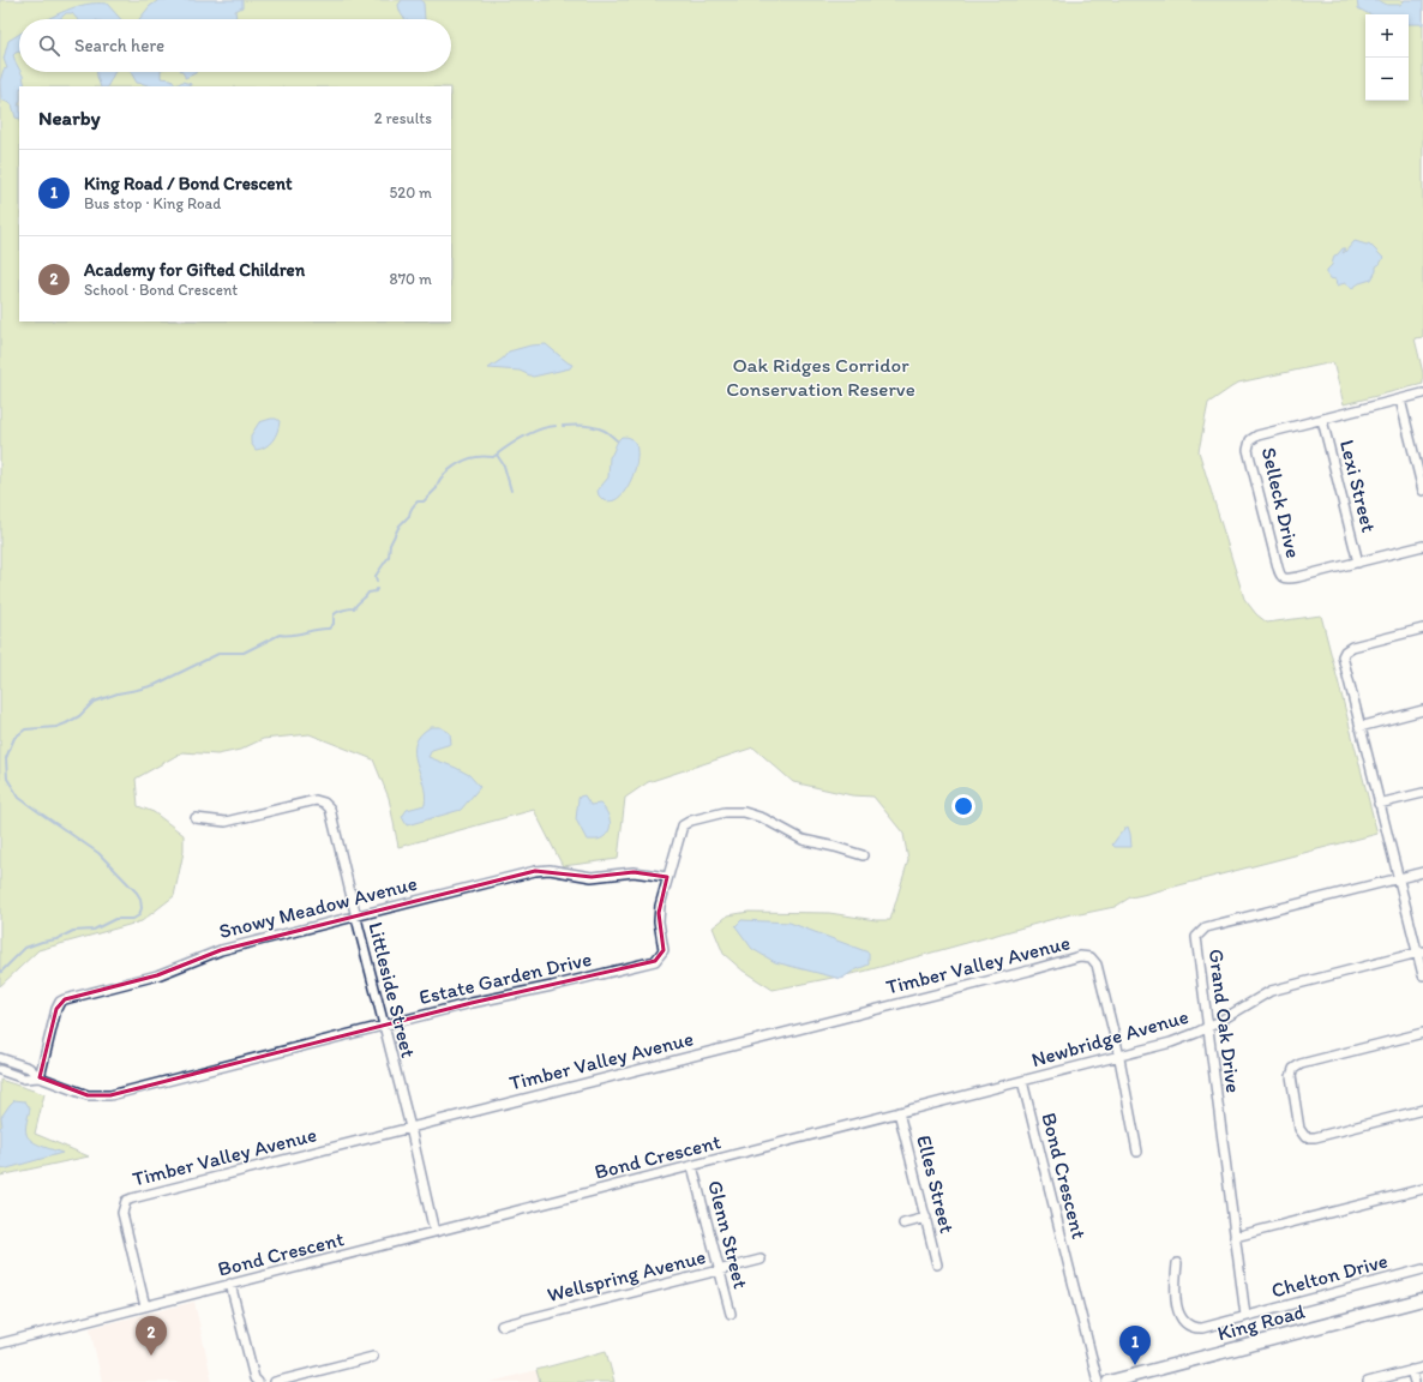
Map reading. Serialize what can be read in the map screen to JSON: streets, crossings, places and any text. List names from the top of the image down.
{
  "streets": {
    "main road": ["King Road"],
    "street": [
      "Lexi Street",
      "Selleck Drive",
      "Snowy Meadow Avenue",
      "Timber Valley Avenue",
      "Estate Garden Drive",
      "Littleside Street",
      "Grand Oak Drive",
      "Newbridge Avenue",
      "Bond Crescent",
      "Elles Street",
      "Glenn Street",
      "Wellspring Avenue",
      "Chelton Drive"
    ]
  },
  "crossings": [
    ["Lexi Street", "Selleck Drive"],
    ["Snowy Meadow Avenue", "Estate Garden Drive"],
    ["Snowy Meadow Avenue", "Littleside Street"],
    ["Timber Valley Avenue", "Littleside Street"],
    ["Timber Valley Avenue", "Newbridge Avenue"],
    ["Timber Valley Avenue", "Bond Crescent"],
    ["Estate Garden Drive", "Littleside Street"],
    ["Littleside Street", "Bond Crescent"],
    ["Grand Oak Drive", "Newbridge Avenue"],
    ["Grand Oak Drive", "Chelton Drive"],
    ["Newbridge Avenue", "Bond Crescent"],
    ["Bond Crescent", "Elles Street"],
    ["Bond Crescent", "Glenn Street"],
    ["Glenn Street", "Wellspring Avenue"]
  ],
  "parks": ["Oak Ridges Corridor Conservation Reserve"],
  "page": {
    "map_buttons": ["+", "−"],
    "search": "Search here",
    "heading": ["Nearby", "2 results"],
    "list": [
      {
        "mark": "1",
        "name": "King Road / Bond Crescent",
        "note": "Bus stop · King Road",
        "value": "520 m"
      },
      {
        "mark": "2",
        "name": "Academy for Gifted Children",
        "note": "School · Bond Crescent",
        "value": "870 m"
      }
    ],
    "pins": ["2", "1"]
  }
}
